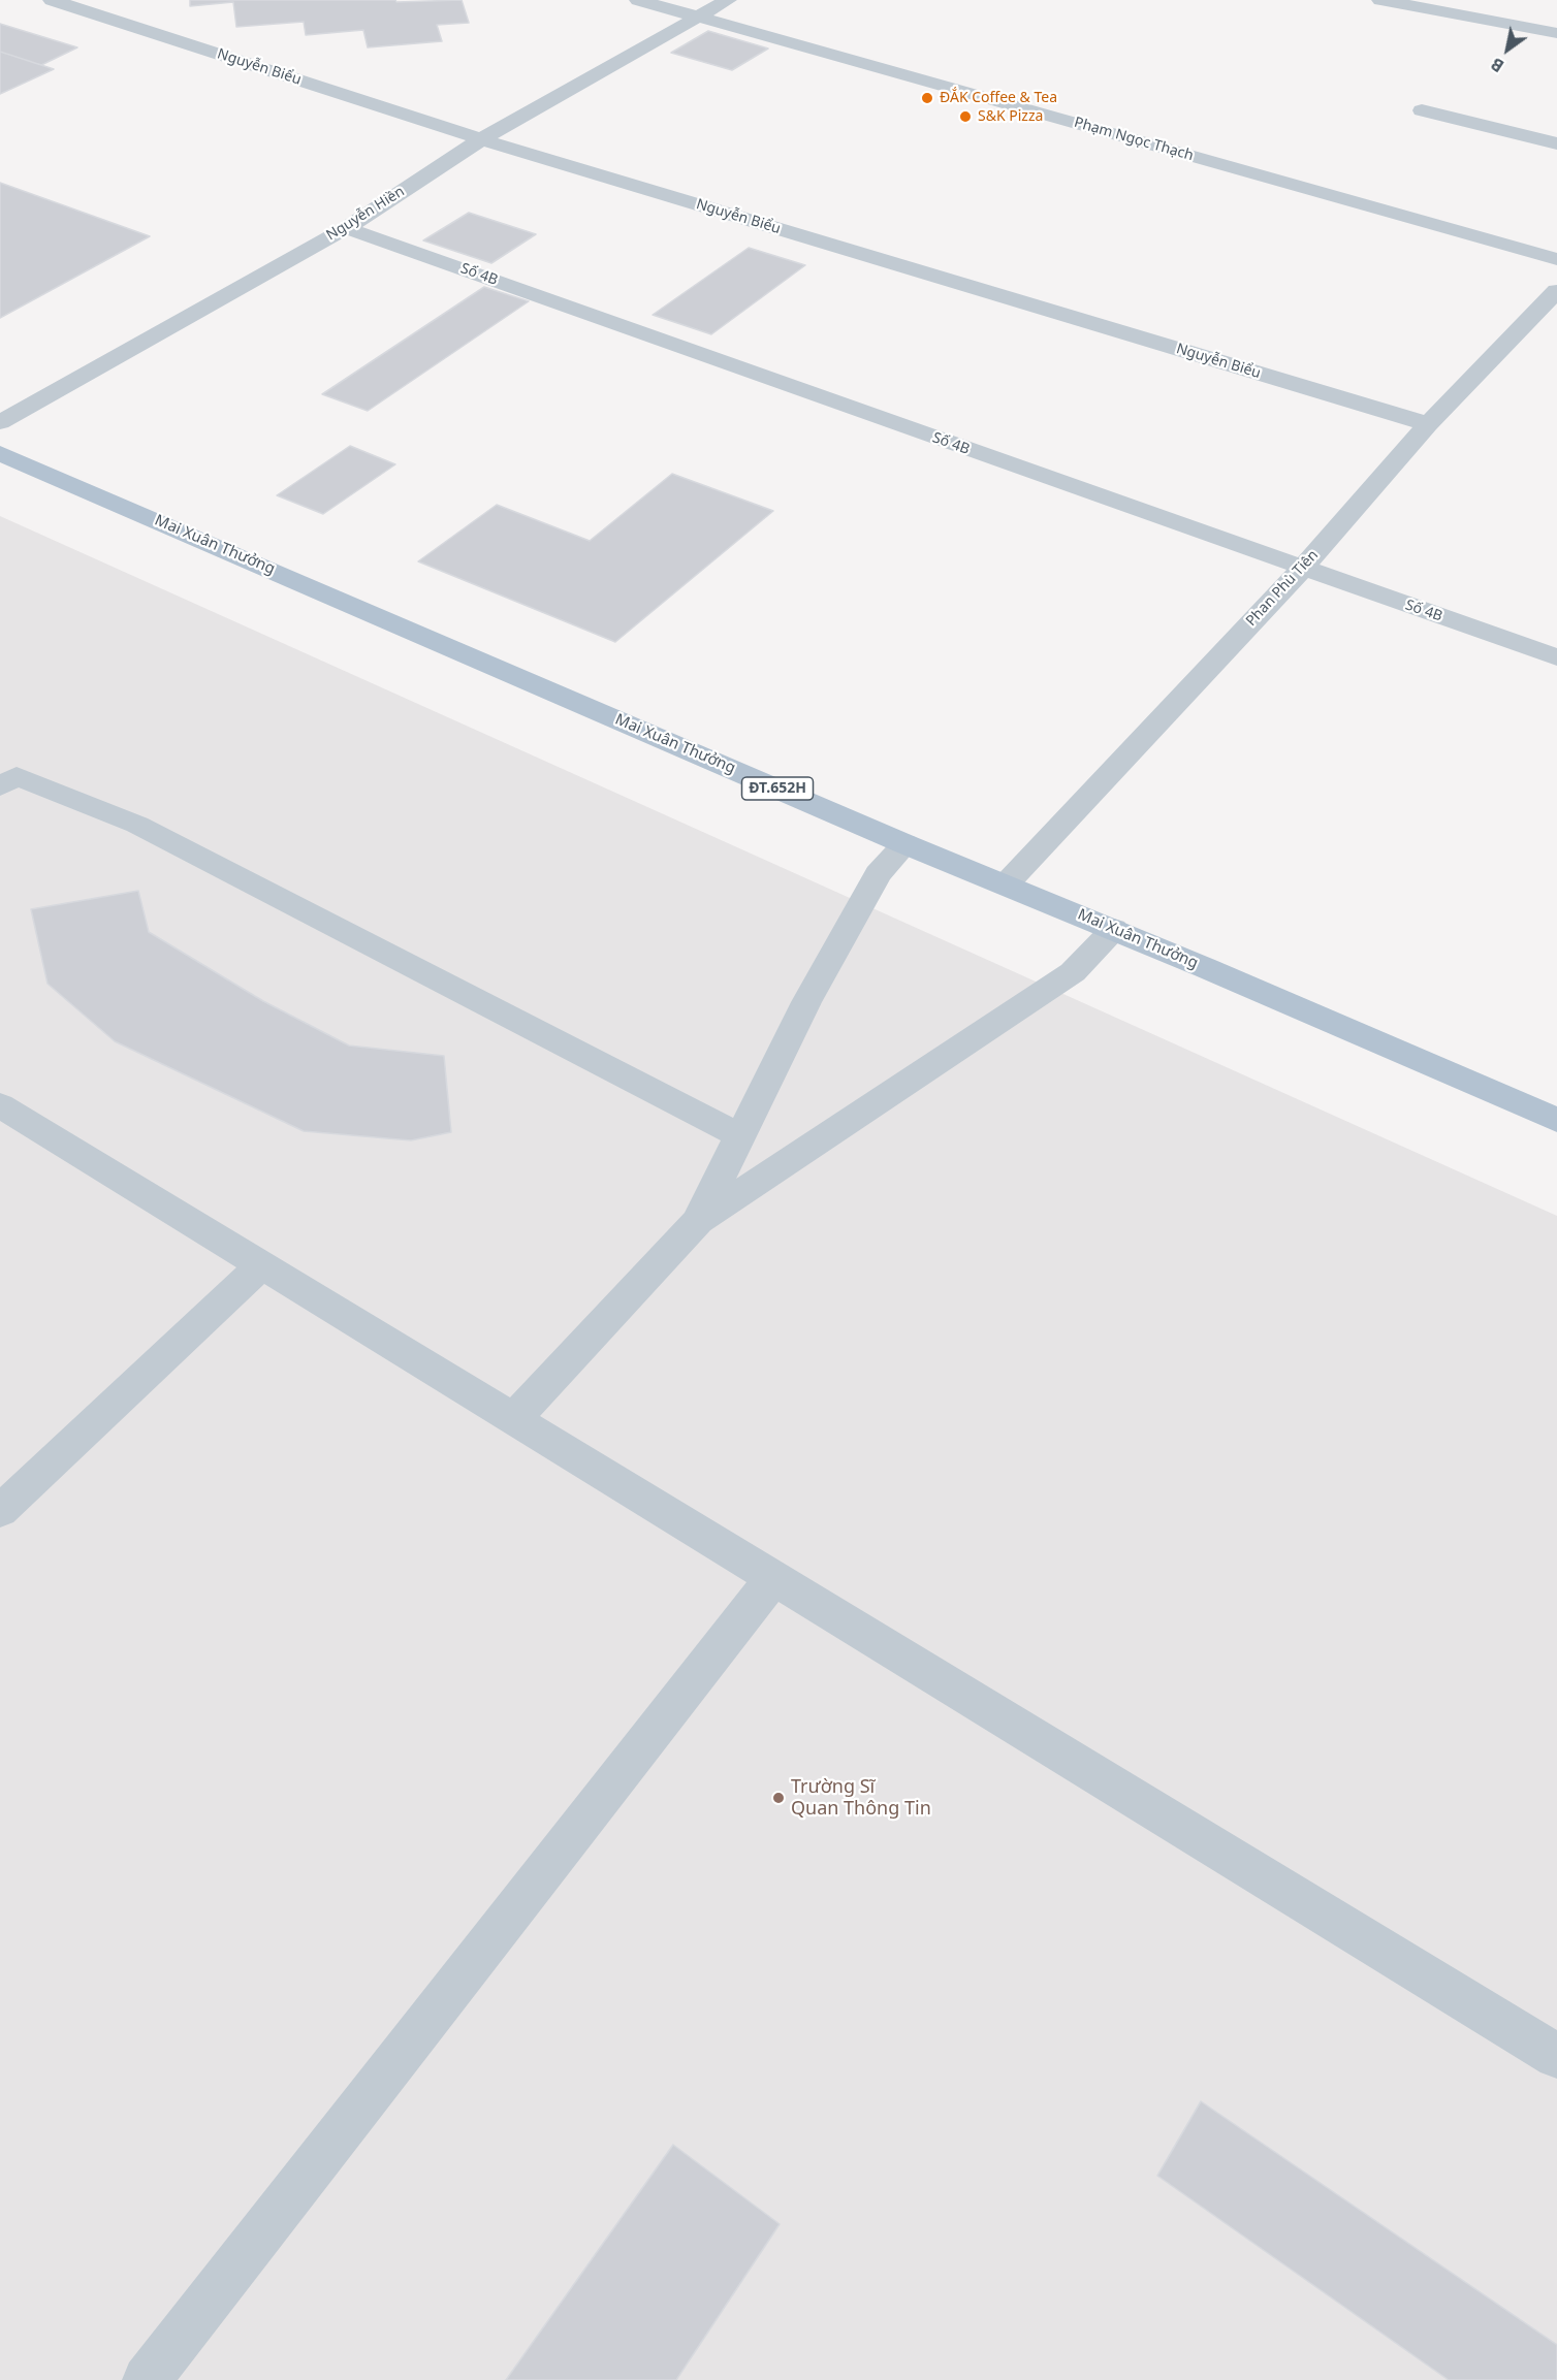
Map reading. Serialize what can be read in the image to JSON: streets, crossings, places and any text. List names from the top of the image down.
{
  "streets": {
    "main road": ["Mai Xuân Thưởng", "ĐT.652H"],
    "street": [
      "Nguyễn Biểu",
      "Phạm Ngọc Thạch",
      "Nguyễn Hiền",
      "Số 4B",
      "Phan Phù Tiên"
    ]
  },
  "crossings": [
    ["Nguyễn Biểu", "Nguyễn Hiền"],
    ["Nguyễn Biểu", "Phan Phù Tiên"],
    ["Phạm Ngọc Thạch", "Nguyễn Hiền"],
    ["Nguyễn Hiền", "Số 4B"],
    ["Số 4B", "Phan Phù Tiên"],
    ["Mai Xuân Thưởng", "Phan Phù Tiên"]
  ],
  "places": ["ĐẮK Coffee & Tea", "S&K Pizza", "Trường Sĩ Quan Thông Tin"],
  "north": "bottom left"
}
